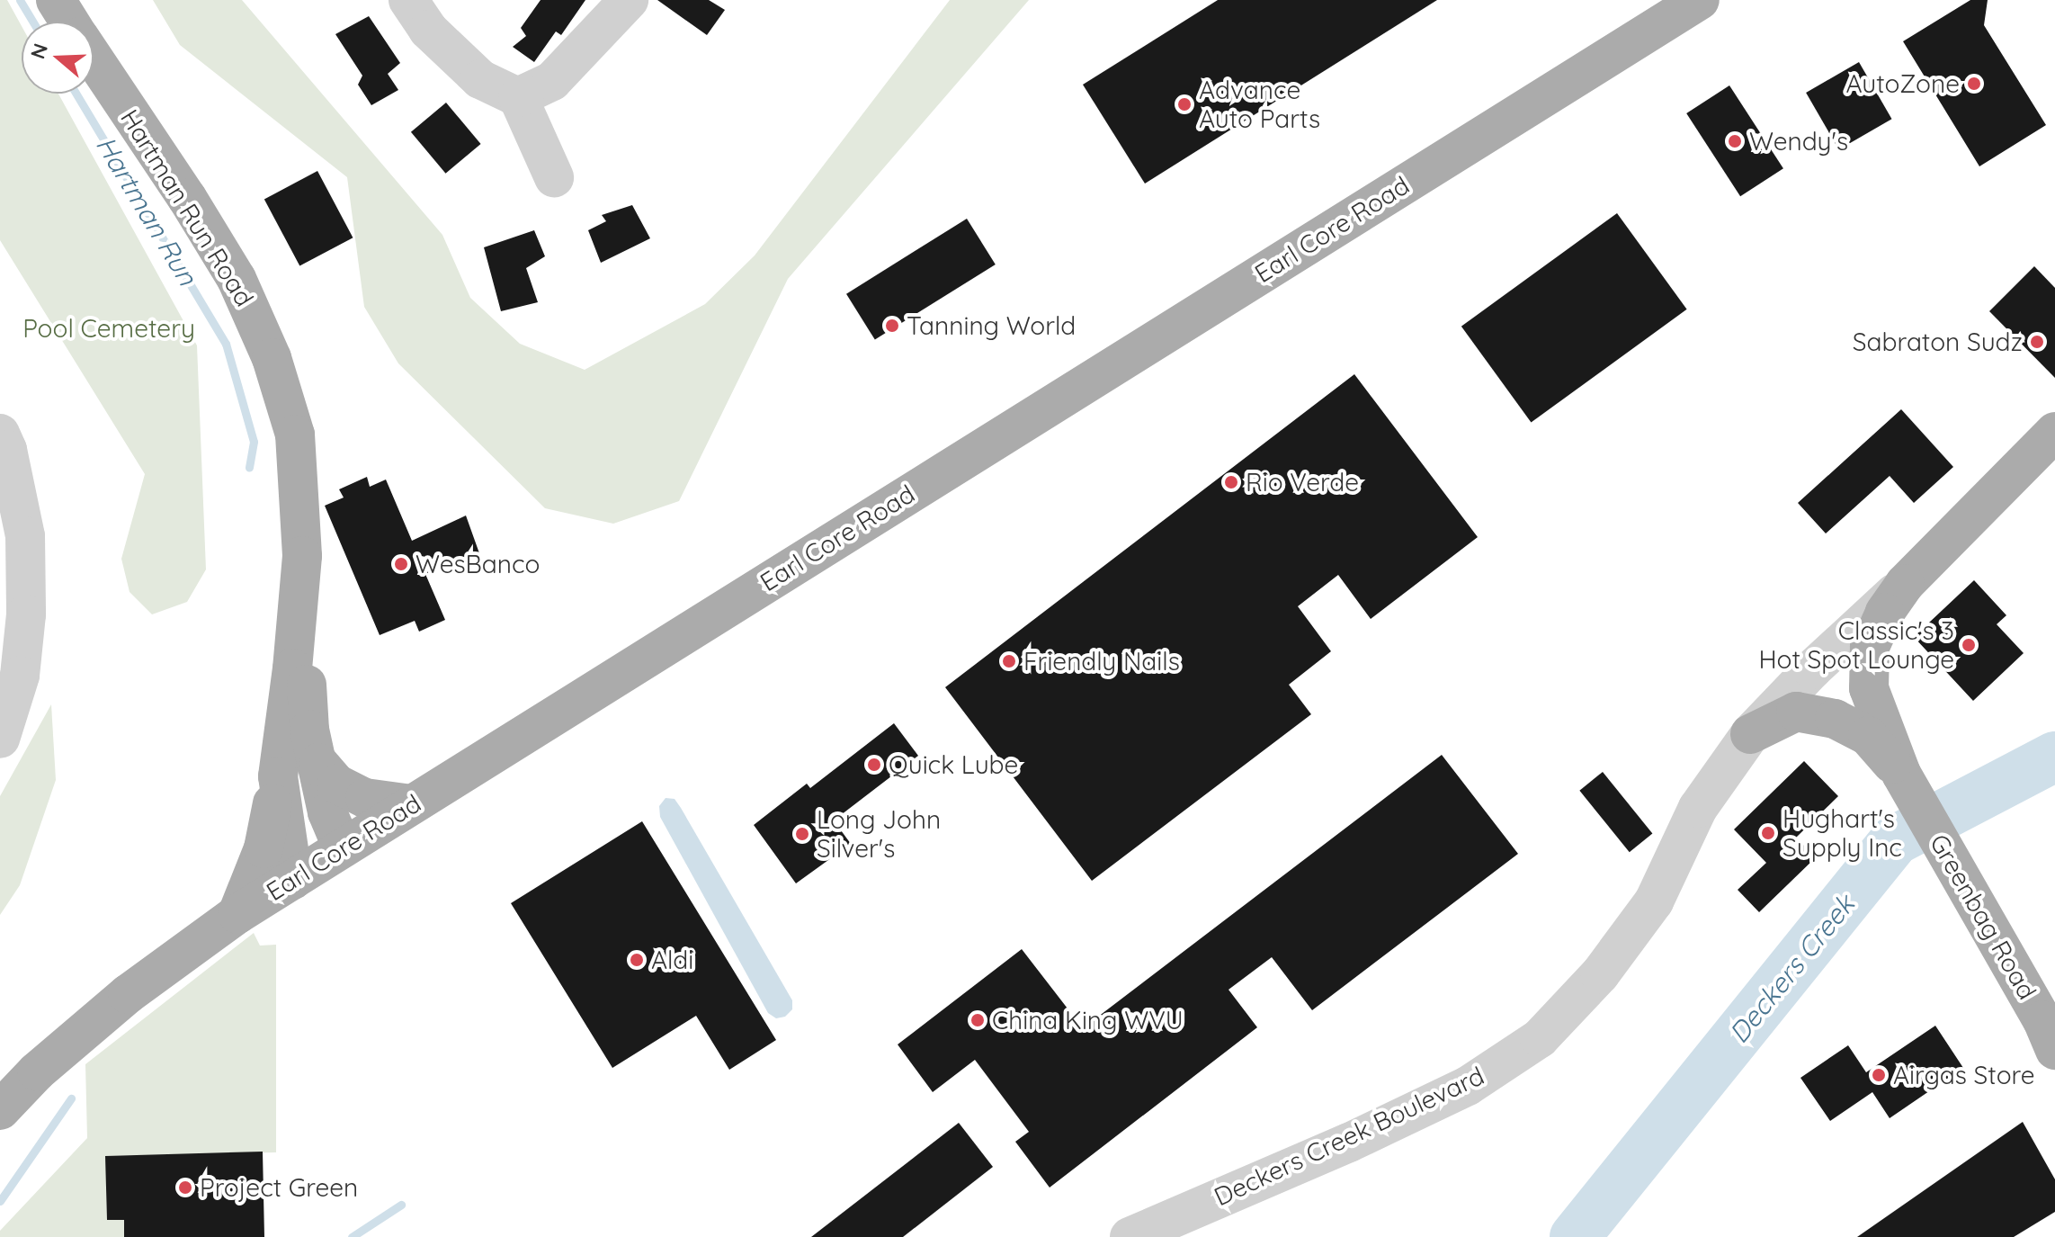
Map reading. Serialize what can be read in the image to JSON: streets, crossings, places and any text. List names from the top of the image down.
{
  "streets": {
    "main road": ["Hartman Run Road", "Earl Core Road", "Greenbag Road"],
    "street": ["Deckers Creek Boulevard"]
  },
  "crossings": [
    ["Hartman Run Road", "Earl Core Road"],
    ["Greenbag Road", "Deckers Creek Boulevard"]
  ],
  "water": ["Hartman Run", "Deckers Creek"],
  "parks": ["Pool Cemetery"],
  "places": [
    "AutoZone",
    "Advance Auto Parts",
    "Wendy's",
    "Tanning World",
    "Sabraton Sudz",
    "Rio Verde",
    "WesBanco",
    "Classic's 3 Hot Spot Lounge",
    "Friendly Nails",
    "Quick Lube",
    "Hughart's Supply Inc",
    "Long John Silver's",
    "Aldi",
    "China King WVU",
    "Airgas Store",
    "Project Green"
  ],
  "north": "left"
}
